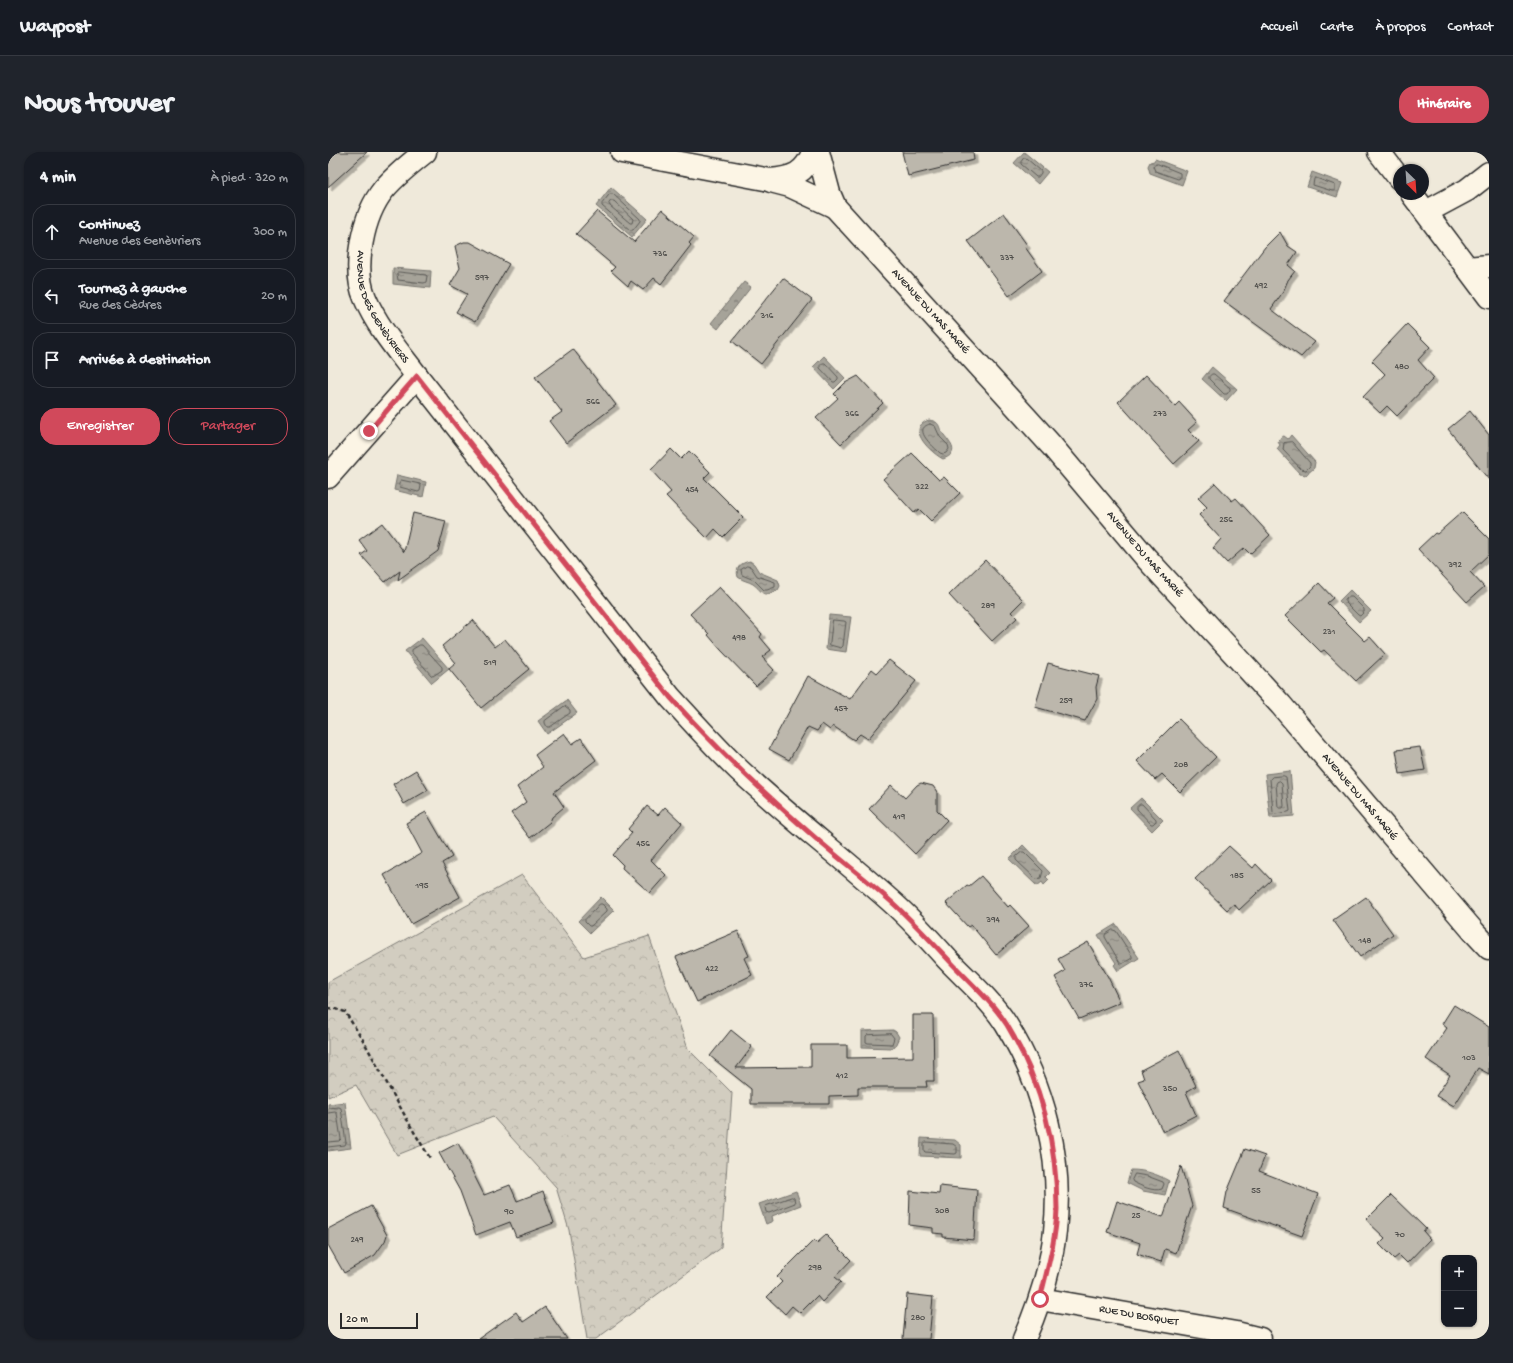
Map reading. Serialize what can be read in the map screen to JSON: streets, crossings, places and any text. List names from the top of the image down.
{
  "streets": {
    "street": ["AVENUE DES GENÈVRIERS", "AVENUE DU MAS MARIÉ", "RUE DU BOSQUET"]
  },
  "crossings": [
    ["AVENUE DES GENÈVRIERS", "RUE DU BOSQUET"]
  ],
  "house_numbers": [
    "736",
    "337",
    "597",
    "492",
    "316",
    "480",
    "566",
    "366",
    "273",
    "322",
    "454",
    "256",
    "392",
    "289",
    "231",
    "498",
    "519",
    "259",
    "457",
    "208",
    "419",
    "456",
    "185",
    "195",
    "394",
    "148",
    "422",
    "376",
    "103",
    "412",
    "350",
    "55",
    "308",
    "90",
    "25",
    "70",
    "249",
    "298",
    "280"
  ],
  "scale_bar": "20 m",
  "north": "bottom right",
  "page": {
    "header": "Waypost",
    "nav": [
      "Accueil",
      "Carte",
      "À propos",
      "Contact"
    ],
    "buttons": [
      "Itinéraire",
      ["Enregistrer", "Partager"]
    ],
    "title": "Nous trouver",
    "heading": ["4 min", "À pied · 320 m"],
    "list": [
      ["Continuez", "Avenue des Genèvriers", "300 m"],
      ["Tournez à gauche", "Rue des Cèdres", "20 m"],
      "Arrivée à destination"
    ],
    "map_buttons": ["+", "−"],
    "scale": "20 m"
  }
}
